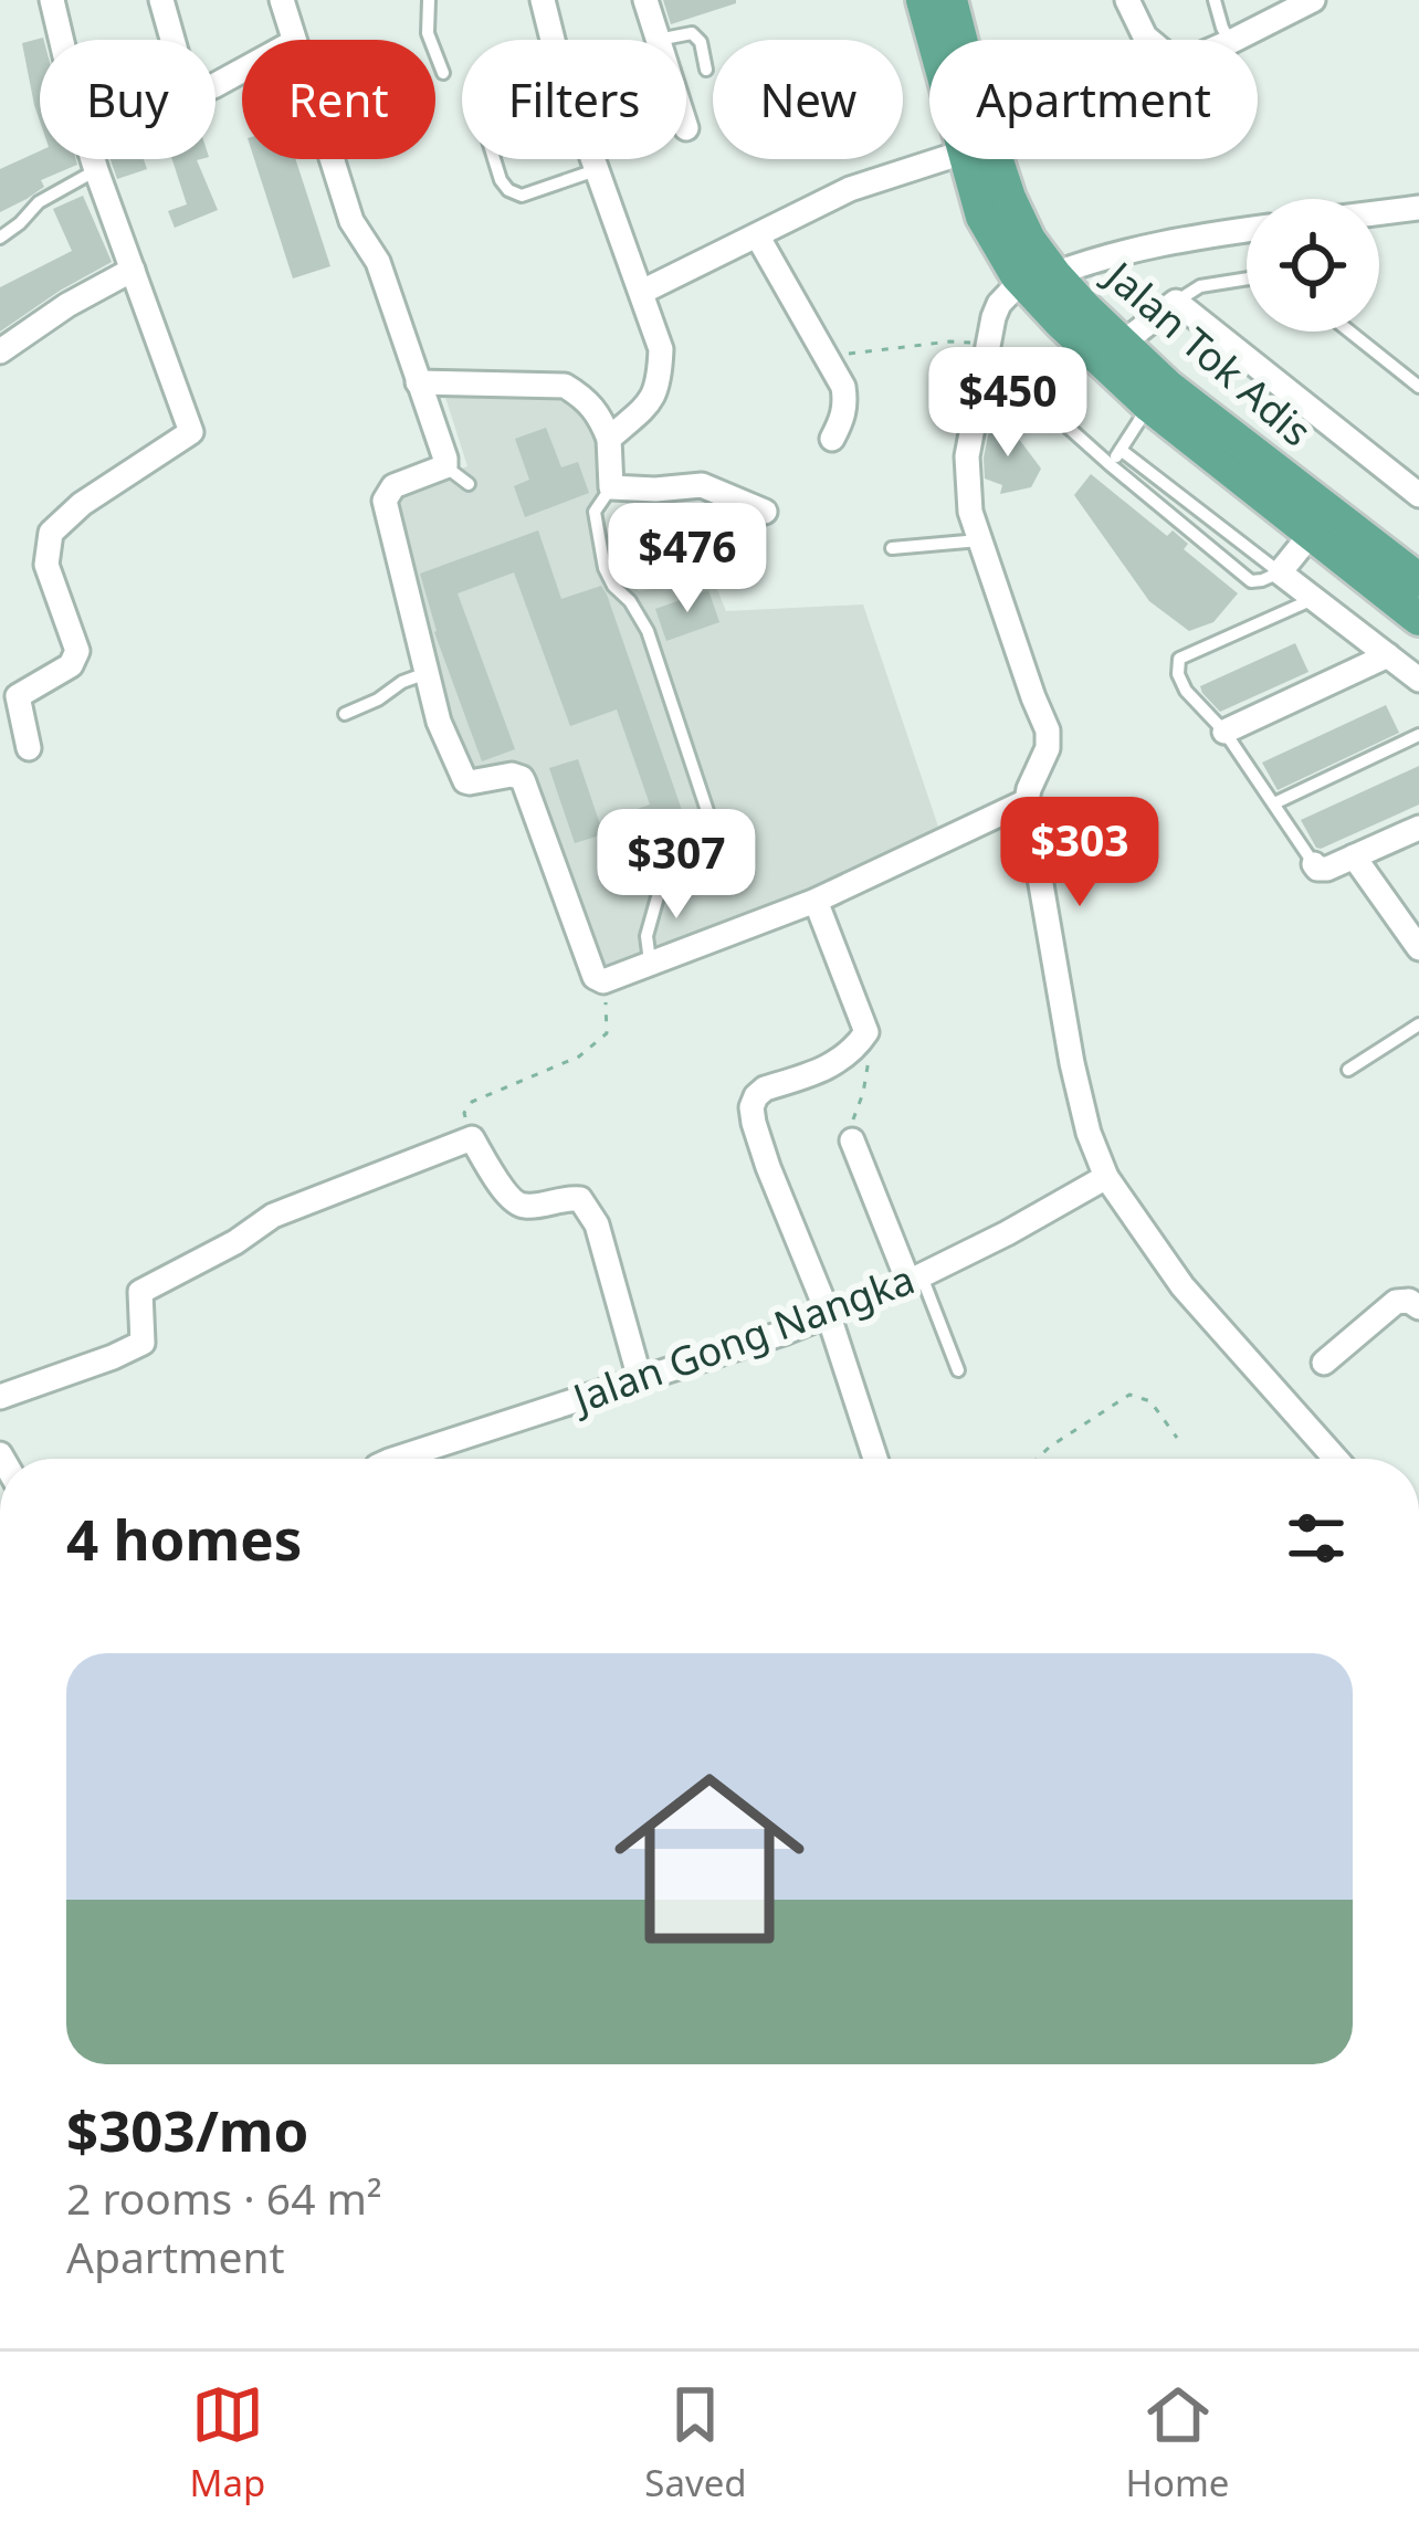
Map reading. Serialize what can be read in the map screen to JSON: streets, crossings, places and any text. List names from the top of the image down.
{
  "streets": {
    "main road": ["Jalan Tok Adis"],
    "street": ["Jalan Gong Nangka"]
  },
  "page": {
    "chip": [
      "Buy",
      "Rent",
      "Filters",
      "New",
      "Apartment"
    ],
    "price": [
      "$450",
      "$476",
      "$303",
      "$307"
    ],
    "heading": "4 homes",
    "list": [
      {
        "name": "$303/mo",
        "note": "2 rooms · 64 m² · Apartment"
      }
    ],
    "tabs": ["Map", "Saved", "Home"]
  }
}
